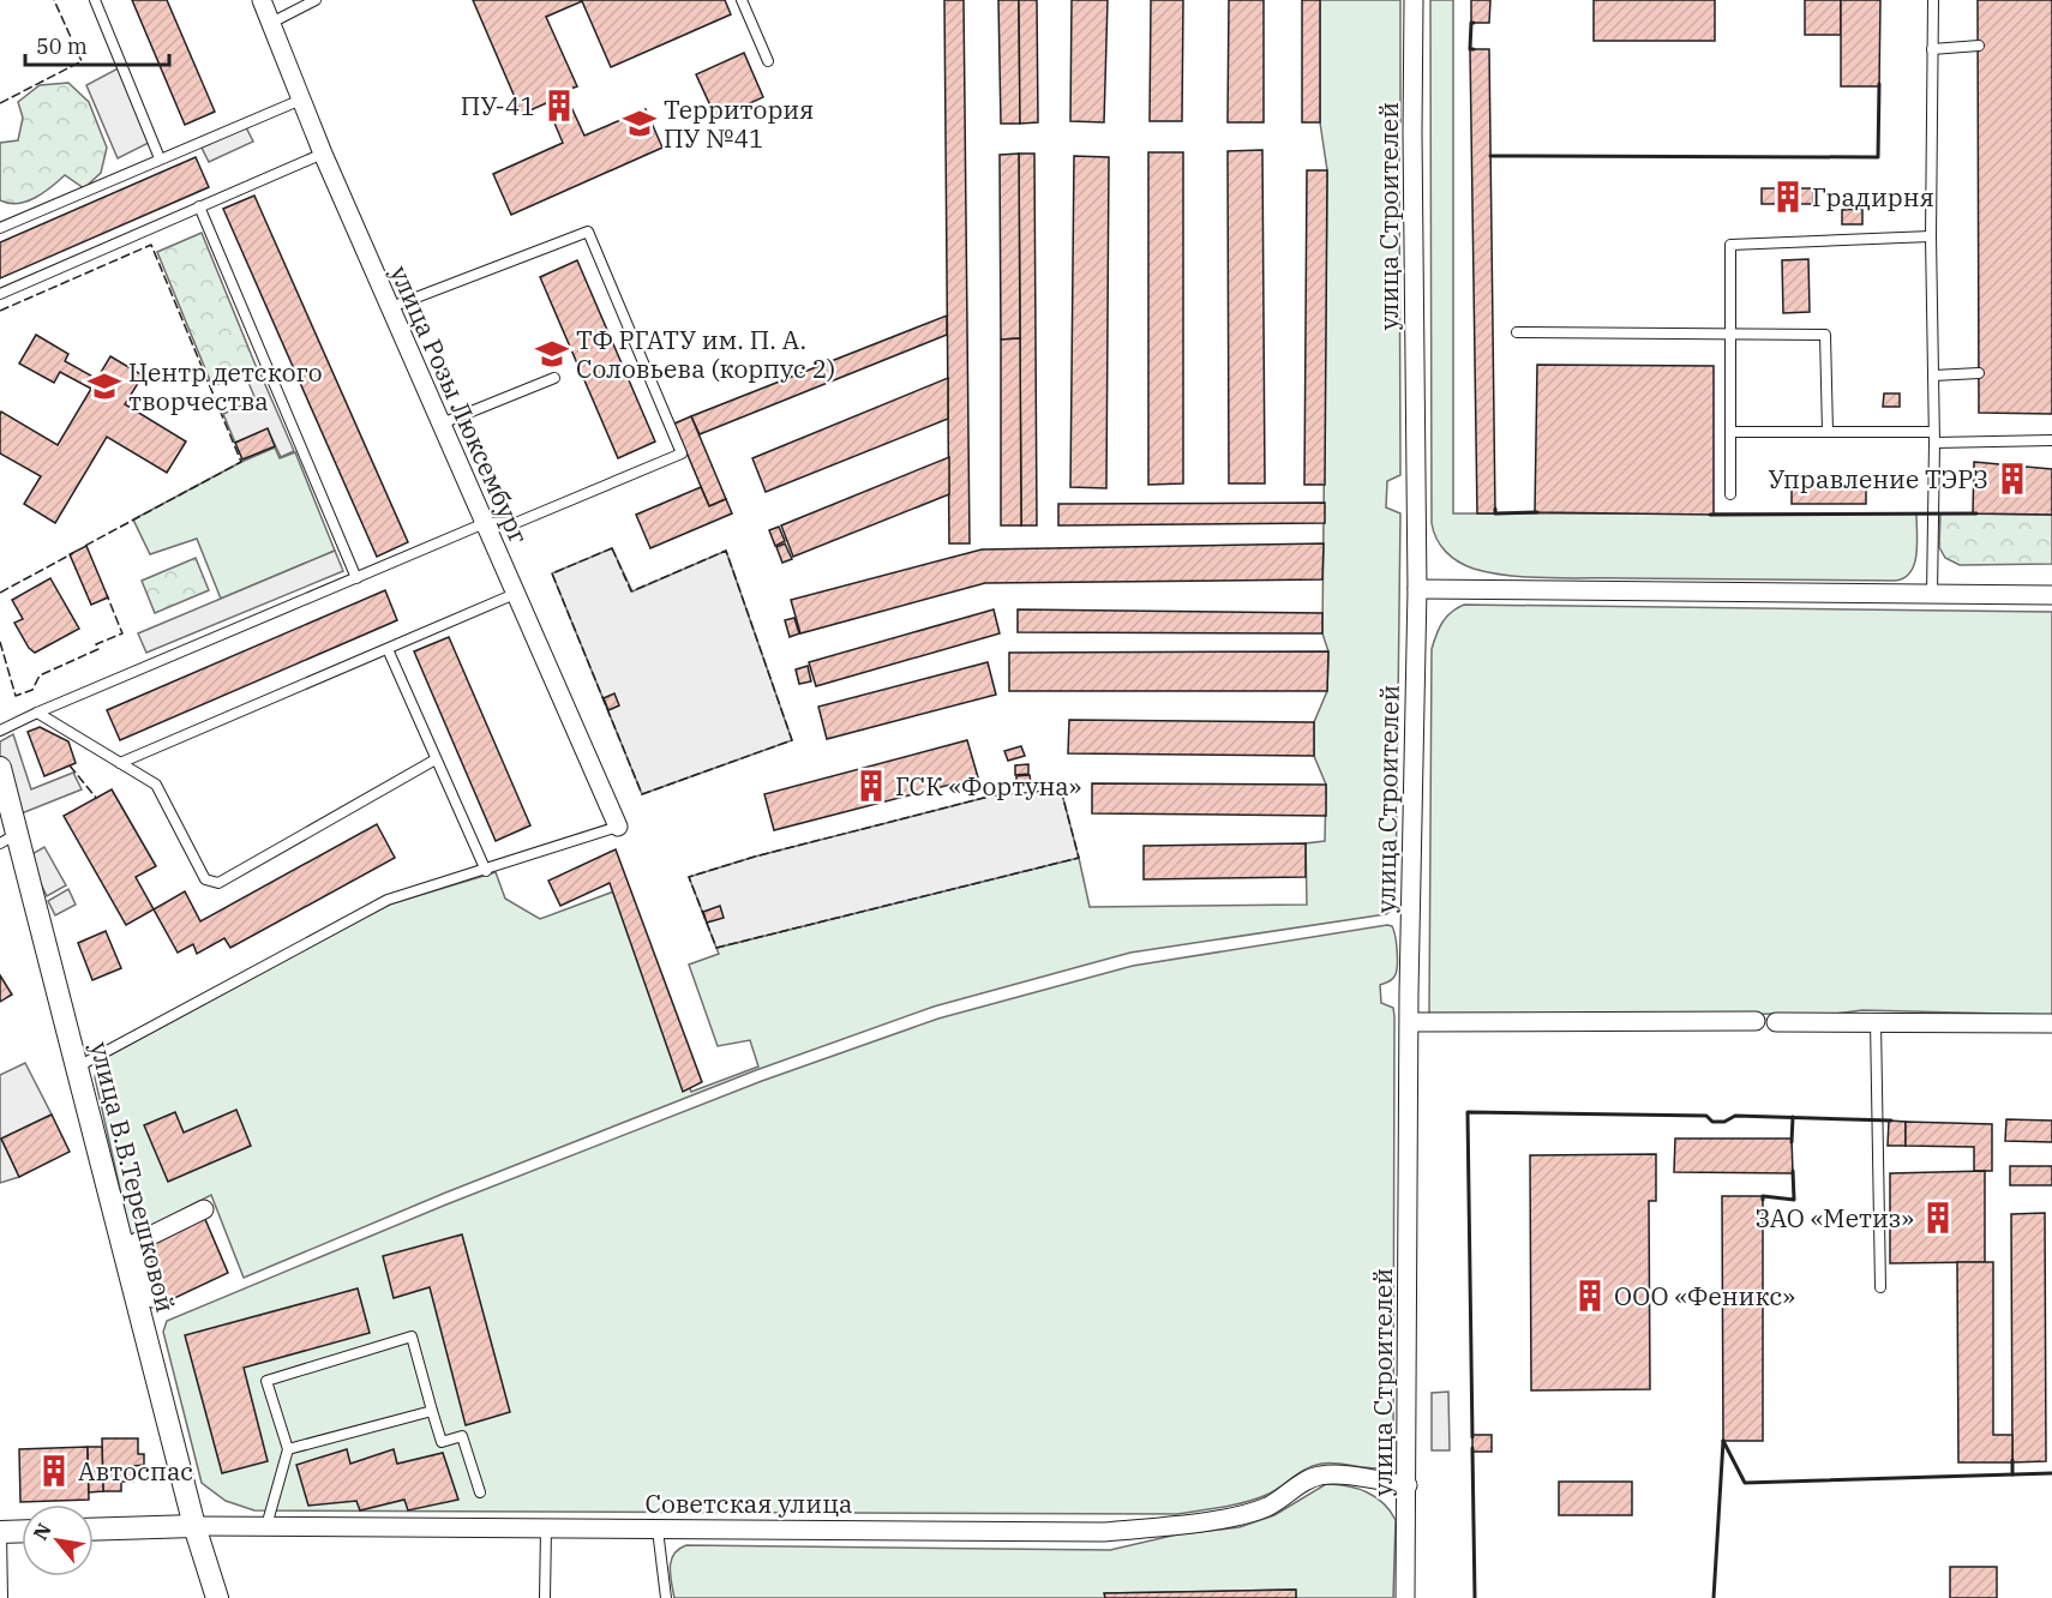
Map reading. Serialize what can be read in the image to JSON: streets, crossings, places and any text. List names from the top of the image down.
{
  "streets": {
    "street": [
      "улица Строителей",
      "улица Розы Люксембург",
      "улица В.В.Терешковой",
      "Советская улица"
    ]
  },
  "crossings": [
    ["улица Строителей", "Советская улица"],
    ["улица В.В.Терешковой", "Советская улица"]
  ],
  "places": {
    "building": [
      "ПУ-41",
      "Градирня",
      "Управление ТЭРЗ",
      "ГСК «Фортуна»",
      "ЗАО «Метиз»",
      "ООО «Феникс»",
      "Автоспас"
    ],
    "school or university": ["Территория ПУ №41", "ТФ РГАТУ им. П. А. Соловьева (корпус 2)", "Центр детского творчества"]
  },
  "scale_bar": "50 m",
  "north": "top left"
}
